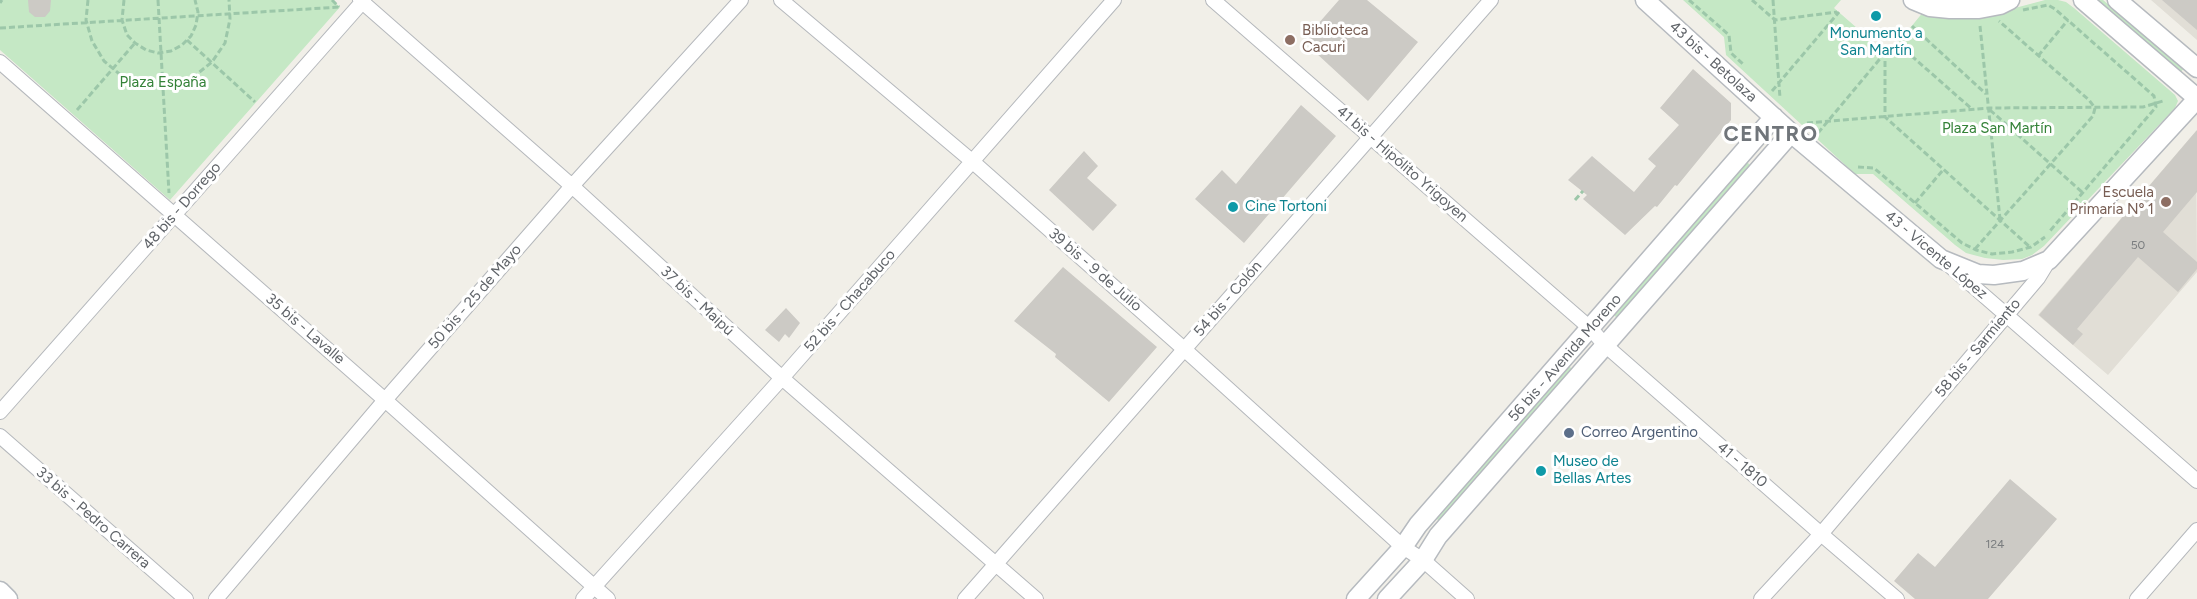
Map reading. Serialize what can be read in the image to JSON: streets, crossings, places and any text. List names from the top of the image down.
{
  "streets": {
    "main road": [
      "43 bis - Betolaza",
      "43 - Vicente López",
      "58 bis - Sarmiento",
      "56 bis - Avenida Moreno"
    ],
    "street": [
      "41 bis - Hipólito Yrigoyen",
      "48 bis - Dorrego",
      "39 bis - 9 de Julio",
      "50 bis - 25 de Mayo",
      "54 bis - Colón",
      "37 bis - Maipú",
      "52 bis - Chacabuco",
      "35 bis - Lavalle",
      "41 - 1810",
      "33 bis - Pedro Carrera"
    ]
  },
  "crossings": [
    ["43 bis - Betolaza", "43 - Vicente López"],
    ["43 bis - Betolaza", "56 bis - Avenida Moreno"],
    ["41 bis - Hipólito Yrigoyen", "54 bis - Colón"],
    ["41 bis - Hipólito Yrigoyen", "56 bis - Avenida Moreno"],
    ["41 bis - Hipólito Yrigoyen", "41 - 1810"],
    ["48 bis - Dorrego", "37 bis - Maipú"],
    ["48 bis - Dorrego", "35 bis - Lavalle"],
    ["43 - Vicente López", "58 bis - Sarmiento"],
    ["43 - Vicente López", "56 bis - Avenida Moreno"],
    ["39 bis - 9 de Julio", "54 bis - Colón"],
    ["39 bis - 9 de Julio", "52 bis - Chacabuco"],
    ["39 bis - 9 de Julio", "56 bis - Avenida Moreno"],
    ["50 bis - 25 de Mayo", "37 bis - Maipú"],
    ["50 bis - 25 de Mayo", "35 bis - Lavalle"],
    ["54 bis - Colón", "37 bis - Maipú"],
    ["37 bis - Maipú", "52 bis - Chacabuco"],
    ["52 bis - Chacabuco", "35 bis - Lavalle"],
    ["58 bis - Sarmiento", "41 - 1810"],
    ["56 bis - Avenida Moreno", "41 - 1810"]
  ],
  "districts": ["CENTRO"],
  "parks": ["Plaza España", "Plaza San Martín"],
  "places": [
    "Monumento a San Martín",
    "Biblioteca Cacuri",
    "Escuela Primaria Nº 1",
    "Cine Tortoni",
    "Correo Argentino",
    "Museo de Bellas Artes"
  ],
  "house_numbers": ["50", "124"]
}
